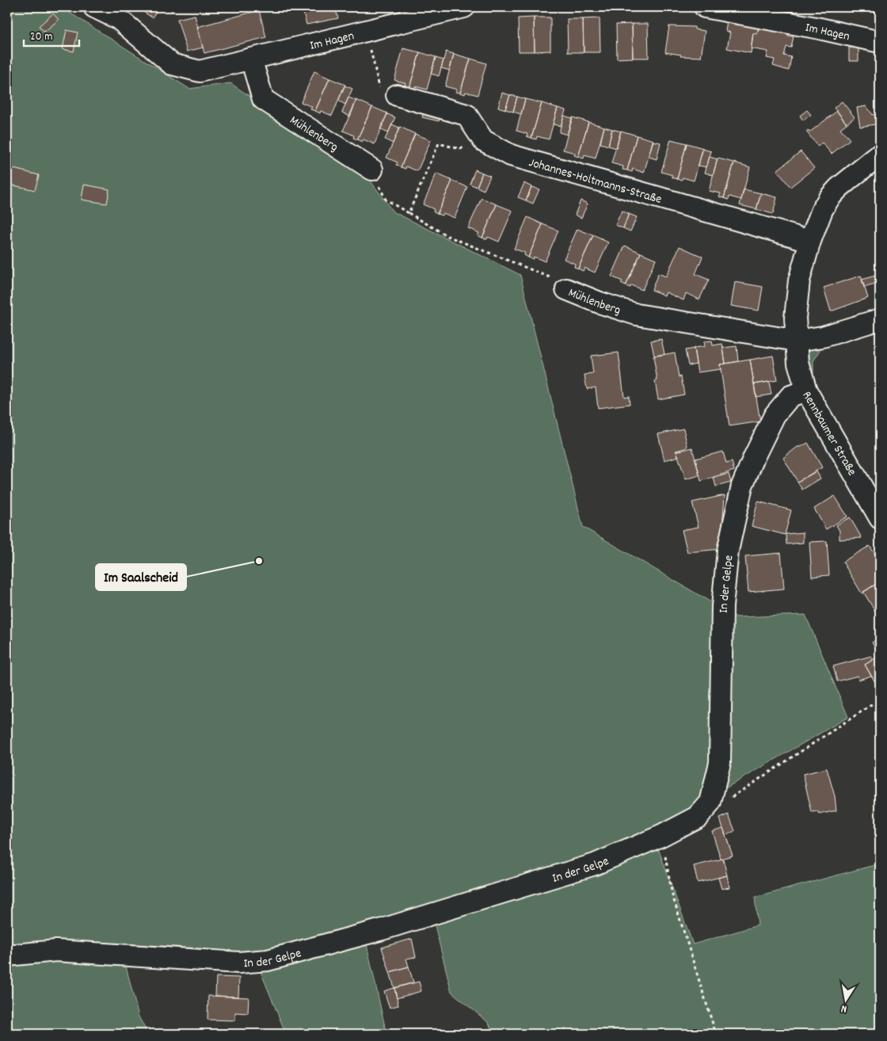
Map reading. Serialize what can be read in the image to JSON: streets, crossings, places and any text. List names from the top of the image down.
{
  "streets": {
    "street": [
      "Im Hagen",
      "Mühlenberg",
      "Johannes-Holtmanns-Straße",
      "Rennbaumer Straße",
      "In der Gelpe"
    ]
  },
  "crossings": [
    ["Im Hagen", "Mühlenberg"],
    ["Mühlenberg", "Rennbaumer Straße"],
    ["Johannes-Holtmanns-Straße", "Rennbaumer Straße"],
    ["Rennbaumer Straße", "In der Gelpe"]
  ],
  "places": ["Im Saalscheid"],
  "scale_bar": "20 m",
  "north": "bottom"
}
